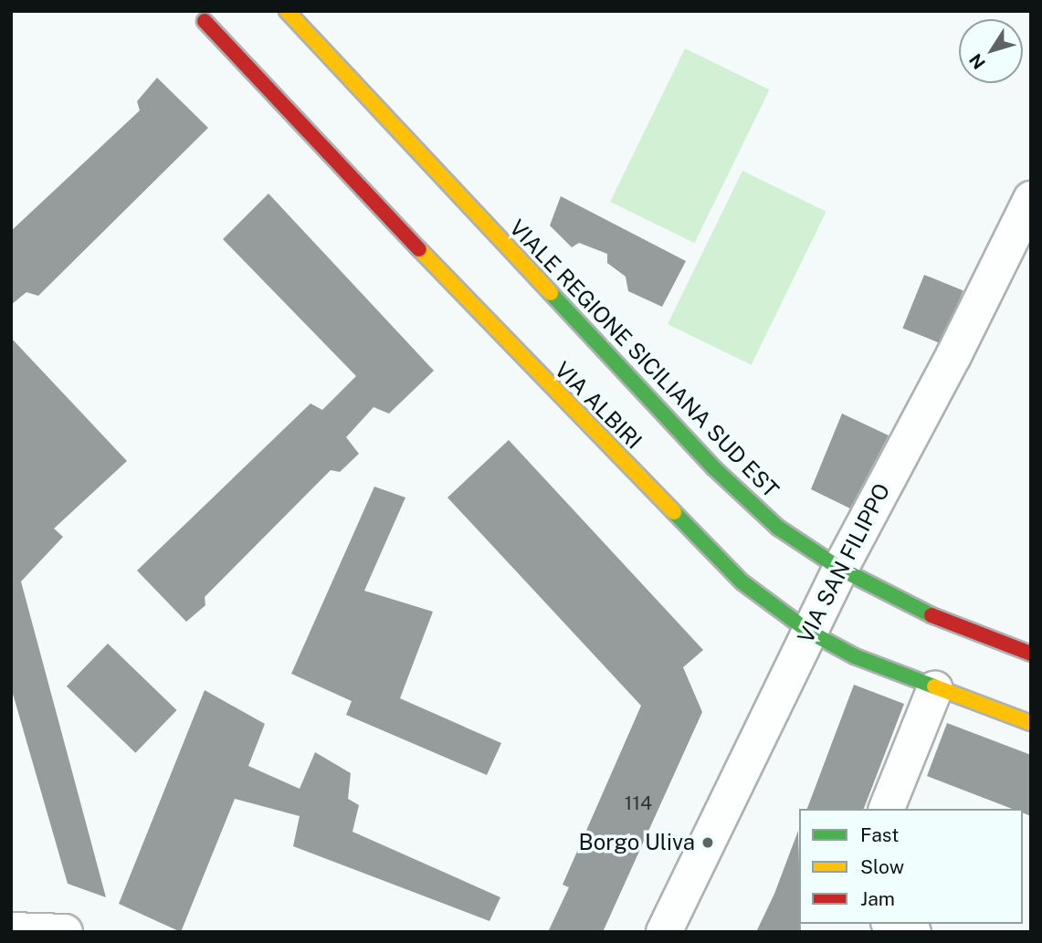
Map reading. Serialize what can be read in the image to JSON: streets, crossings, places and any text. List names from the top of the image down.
{
  "streets": {
    "street": ["VIALE REGIONE SICILIANA SUD EST", "VIA ALBIRI", "VIA SAN FILIPPO"]
  },
  "crossings": [
    ["VIALE REGIONE SICILIANA SUD EST", "VIA SAN FILIPPO"],
    ["VIA ALBIRI", "VIA SAN FILIPPO"]
  ],
  "places": ["Borgo Uliva"],
  "house_numbers": ["114"],
  "legend": ["Fast", "Slow", "Jam"],
  "north": "bottom left"
}
